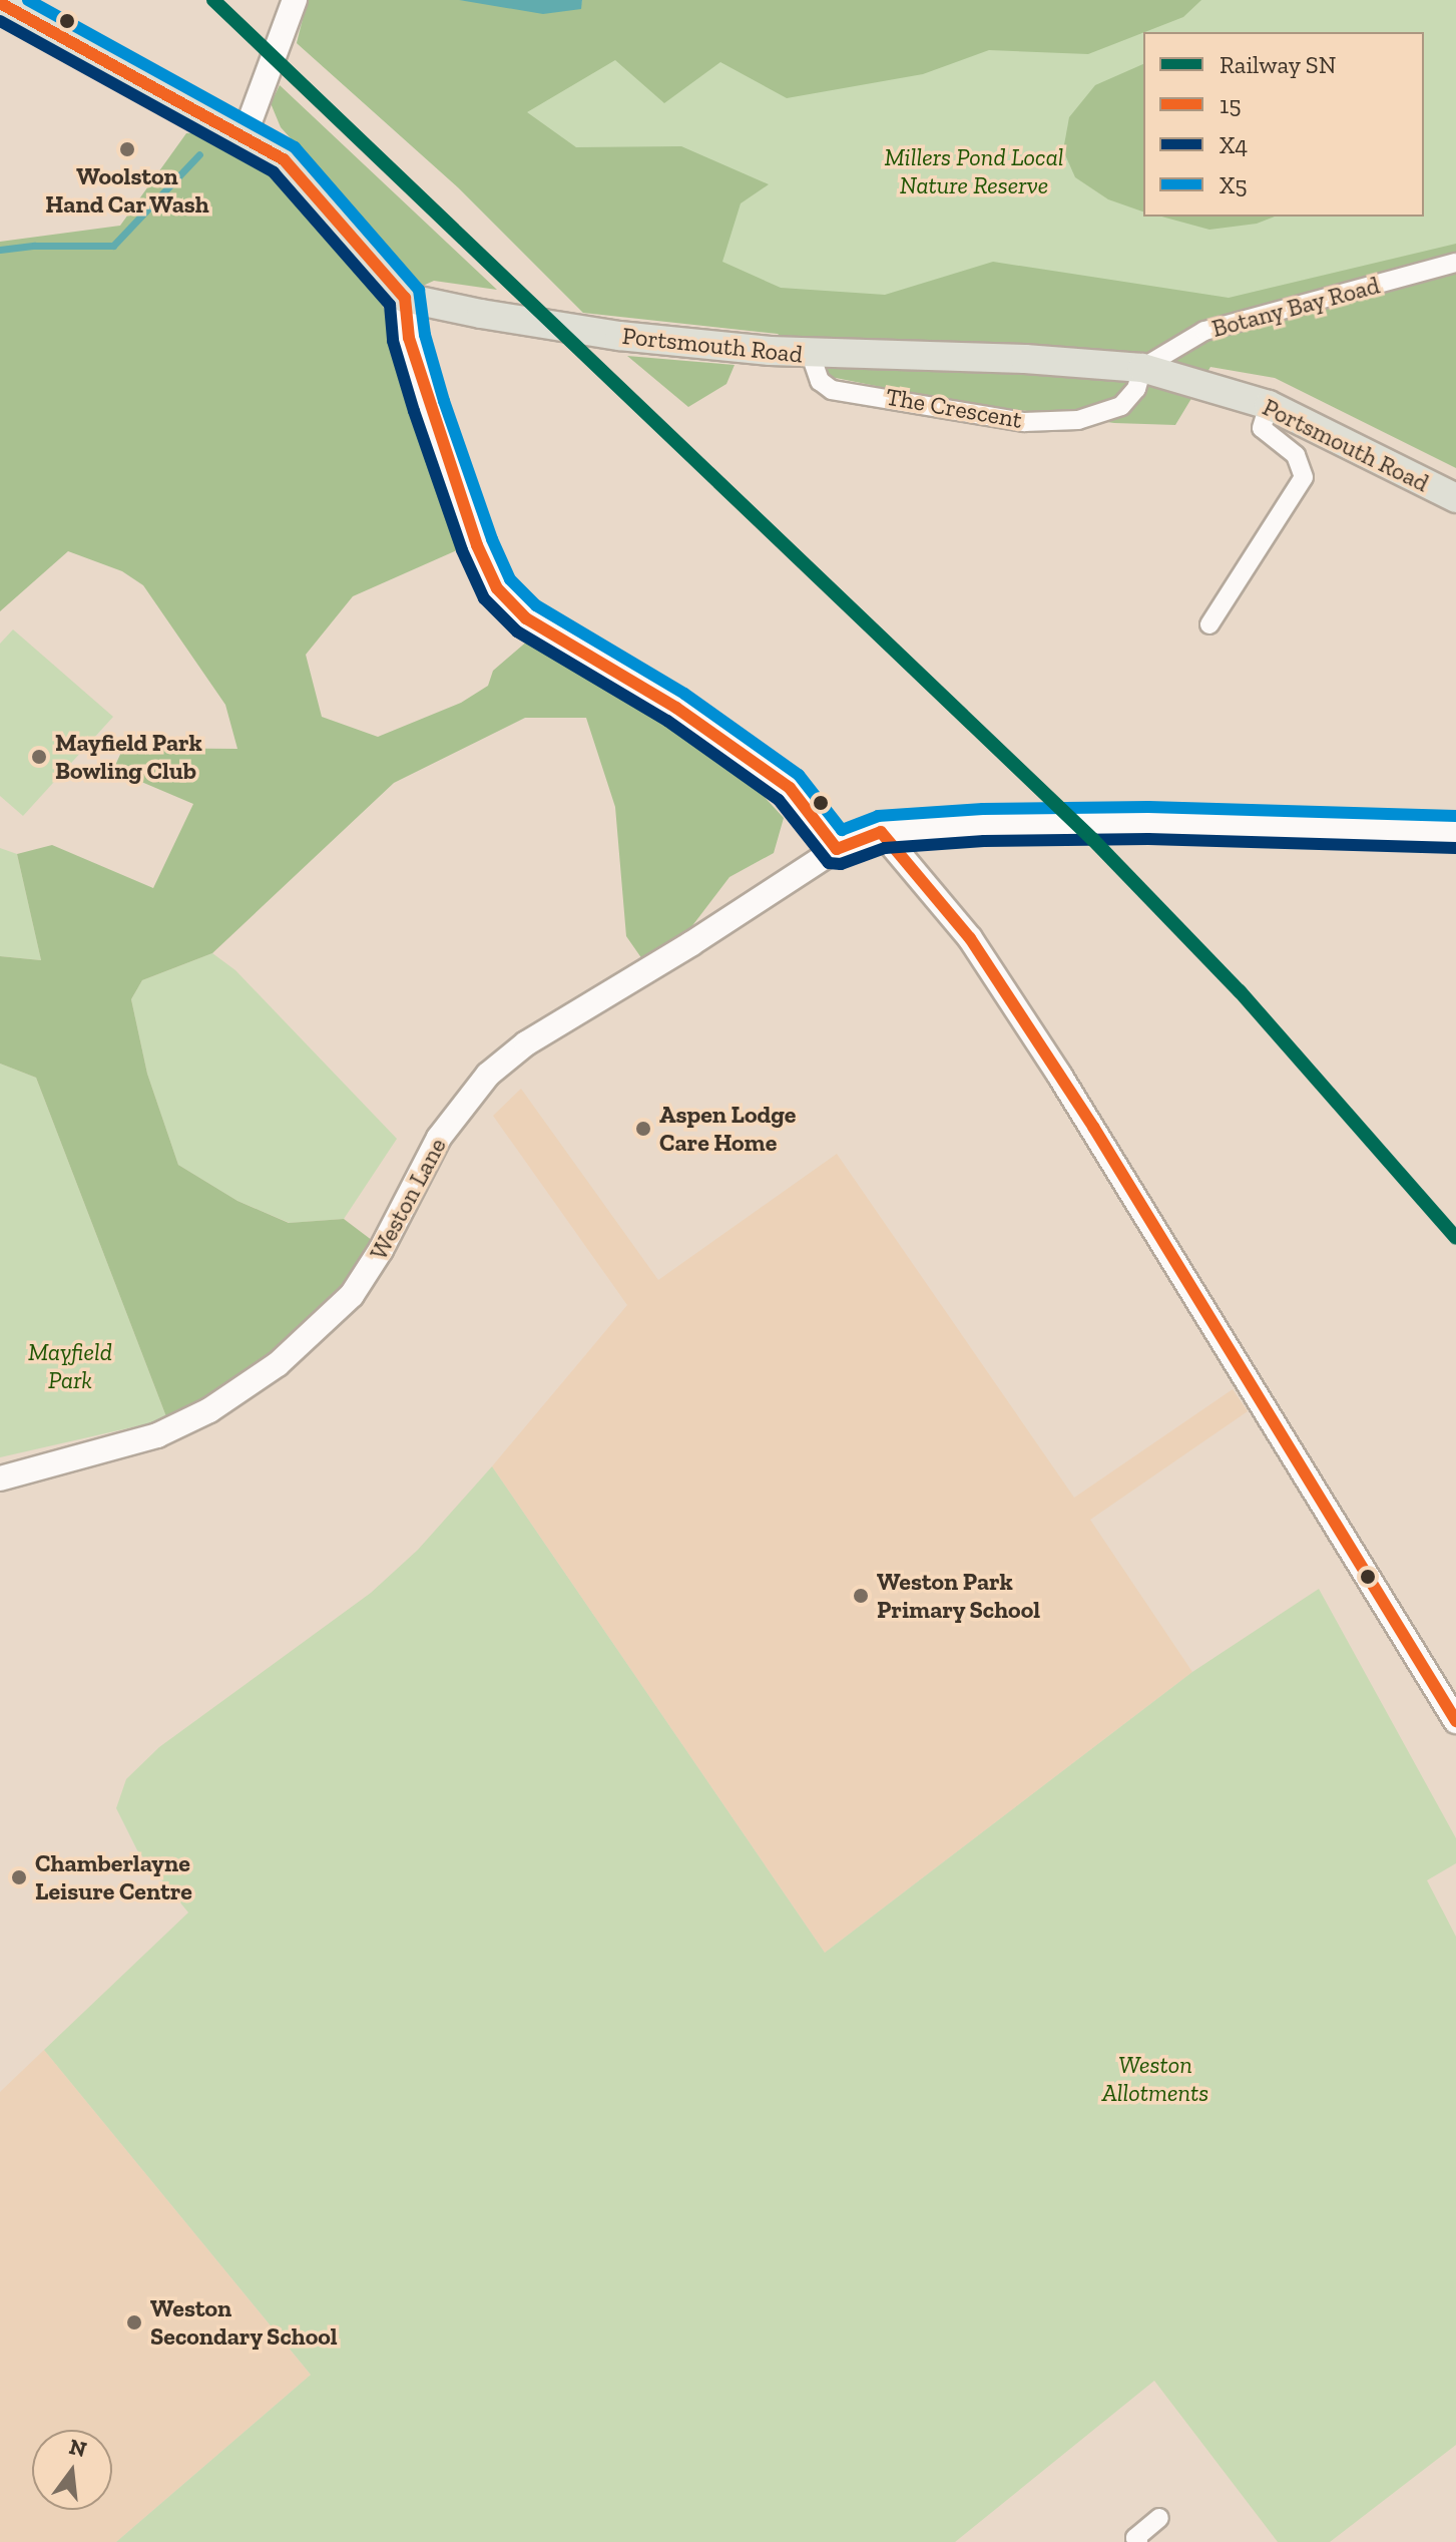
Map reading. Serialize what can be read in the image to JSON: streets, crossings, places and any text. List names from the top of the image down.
{
  "streets": {
    "main road": ["Portsmouth Road"],
    "street": ["Botany Bay Road", "The Crescent", "Weston Lane"]
  },
  "crossings": [
    ["Botany Bay Road", "Portsmouth Road"],
    ["Botany Bay Road", "The Crescent"],
    ["Portsmouth Road", "The Crescent"]
  ],
  "parks": ["Millers Pond Local Nature Reserve", "Mayfield Park", "Weston Allotments"],
  "places": [
    "Woolston Hand Car Wash",
    "Mayfield Park Bowling Club",
    "Aspen Lodge Care Home",
    "Weston Park Primary School",
    "Chamberlayne Leisure Centre",
    "Weston Secondary School"
  ],
  "lines": [
    "rail line SN",
    "transit line X5",
    "transit line 15",
    "transit line X4"
  ],
  "legend": [
    "Railway SN",
    "15",
    "X4",
    "X5"
  ],
  "north": "top"
}
